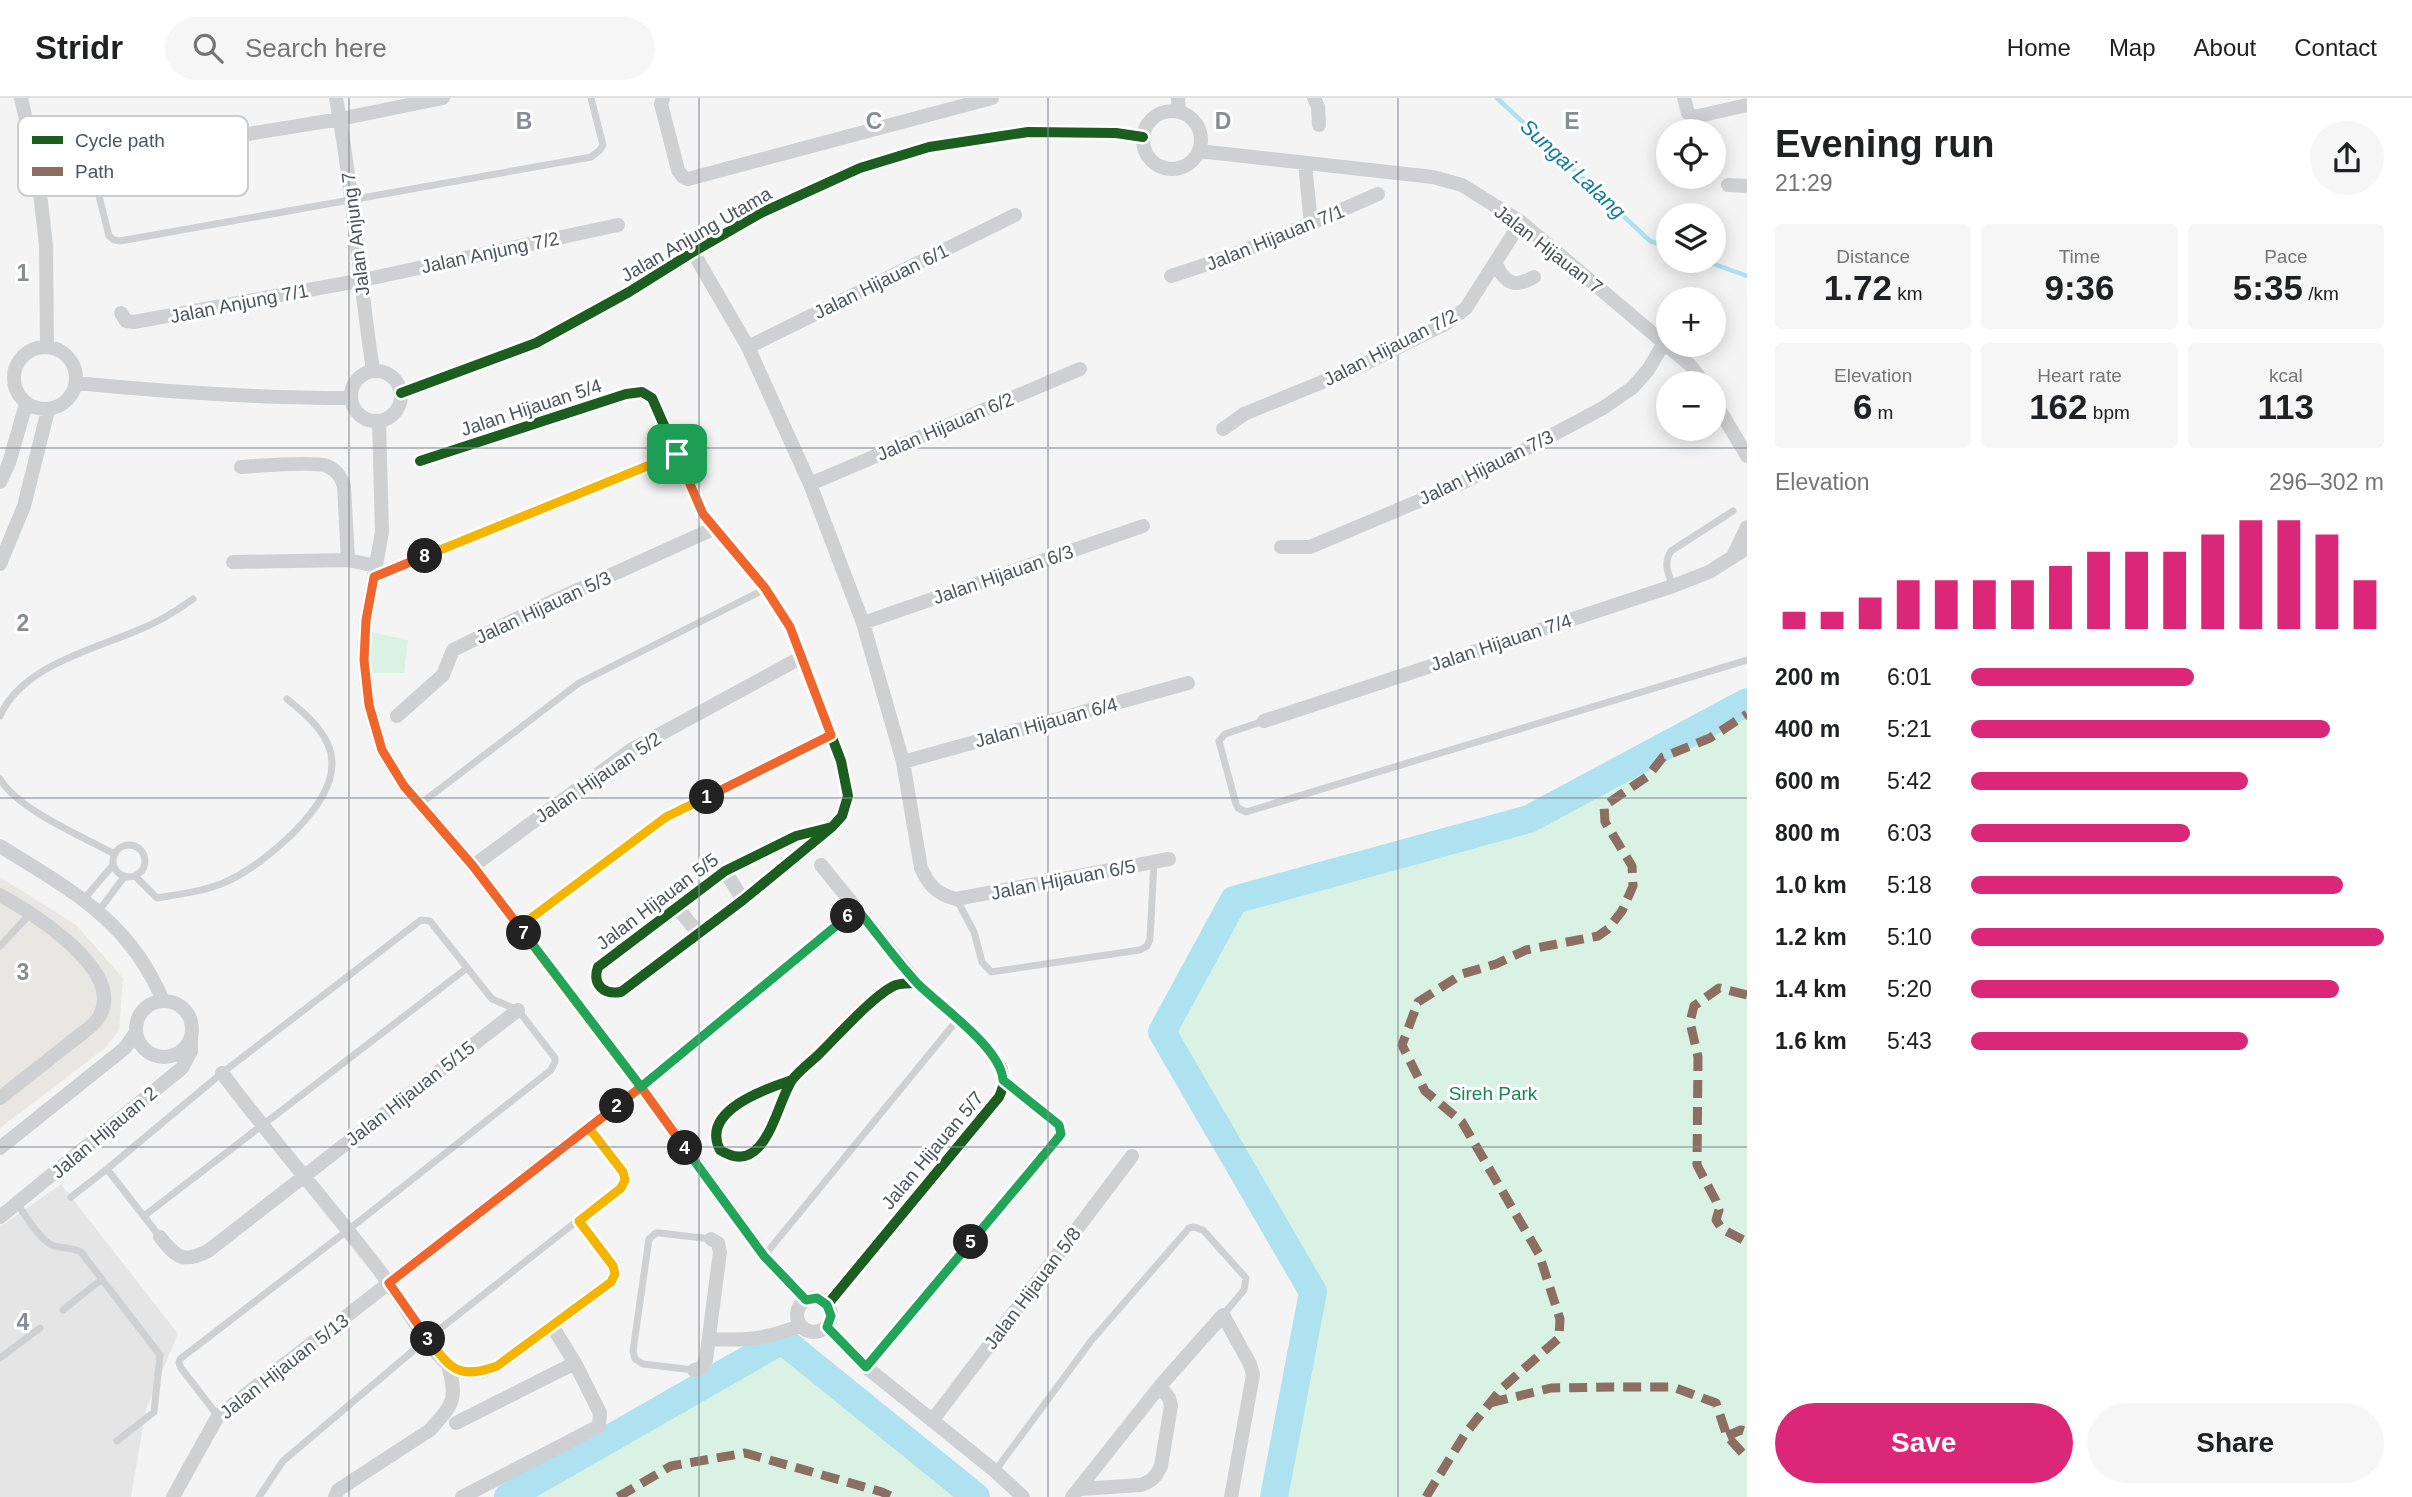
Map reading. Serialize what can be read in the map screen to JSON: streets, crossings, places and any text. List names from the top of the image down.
{
  "streets": {
    "street": [
      "Jalan Anjung 7",
      "Jalan Anjung Utama",
      "Jalan Hijauan 7/1",
      "Jalan Hijauan 7",
      "Jalan Anjung 7/2",
      "Jalan Hijauan 6/1",
      "Jalan Anjung 7/1",
      "Jalan Hijauan 7/2",
      "Jalan Hijauan 5/4",
      "Jalan Hijauan 6/2",
      "Jalan Hijauan 7/3",
      "Jalan Hijauan 6/3",
      "Jalan Hijauan 5/3",
      "Jalan Hijauan 7/4",
      "Jalan Hijauan 6/4",
      "Jalan Hijauan 5/2",
      "Jalan Hijauan 6/5",
      "Jalan Hijauan 5/5",
      "Jalan Hijauan 5/15",
      "Jalan Hijauan 2",
      "Jalan Hijauan 5/7",
      "Jalan Hijauan 5/8",
      "Jalan Hijauan 5/13"
    ]
  },
  "crossings": [
    ["Jalan Anjung 7", "Jalan Anjung Utama"],
    ["Jalan Anjung 7", "Jalan Anjung 7/2"],
    ["Jalan Anjung 7", "Jalan Anjung 7/1"],
    ["Jalan Anjung Utama", "Jalan Hijauan 7"],
    ["Jalan Hijauan 7", "Jalan Hijauan 7/2"],
    ["Jalan Anjung 7/2", "Jalan Anjung 7/1"],
    ["Jalan Hijauan 5/4", "Jalan Hijauan 5/5"],
    ["Jalan Hijauan 5/3", "Jalan Hijauan 5/5"],
    ["Jalan Hijauan 5/2", "Jalan Hijauan 5/5"]
  ],
  "water": ["Sungai Lalang"],
  "parks": ["Sireh Park"],
  "legend": ["Cycle path", "Path"],
  "page": {
    "header": "Stridr",
    "search": "Search here",
    "nav": [
      "Home",
      "Map",
      "About",
      "Contact"
    ],
    "heading": ["Evening run", "21:29"],
    "map_buttons": ["+", "−"],
    "stats": [
      ["Distance", "1.72 km"],
      ["Time", "9:36"],
      ["Pace", "5:35 /km"],
      ["Elevation", "6 m"],
      ["Heart rate", "162 bpm"],
      ["kcal", "113"]
    ],
    "chart": ["Elevation", "296–302 m"],
    "pins": [
      "8",
      "1",
      "6",
      "7",
      "2",
      "4",
      "5",
      "3"
    ],
    "list": [
      {
        "name": "200 m",
        "note": "6:01"
      },
      {
        "name": "400 m",
        "note": "5:21"
      },
      {
        "name": "600 m",
        "note": "5:42"
      },
      {
        "name": "800 m",
        "note": "6:03"
      },
      {
        "name": "1.0 km",
        "note": "5:18"
      },
      {
        "name": "1.2 km",
        "note": "5:10"
      },
      {
        "name": "1.4 km",
        "note": "5:20"
      },
      {
        "name": "1.6 km",
        "note": "5:43"
      }
    ],
    "buttons": ["Save", "Share"]
  },
  "grid": {
    "columns": [
      "B",
      "C",
      "D",
      "E"
    ],
    "rows": [
      "1",
      "2",
      "3",
      "4"
    ]
  }
}
